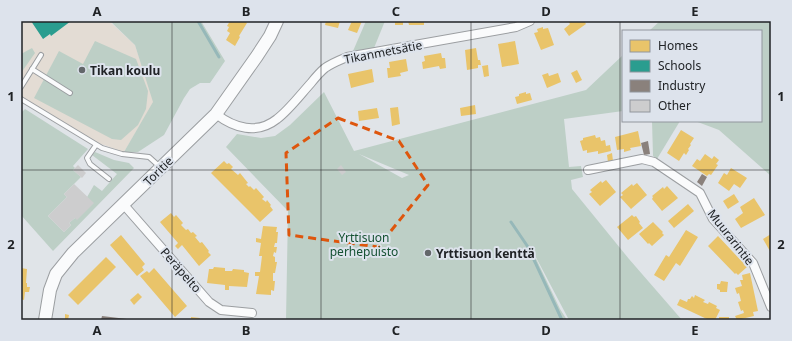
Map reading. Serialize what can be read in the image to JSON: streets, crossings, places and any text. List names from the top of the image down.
{
  "streets": {
    "street": [
      "Tikanmetsätie",
      "Toritie",
      "Muurarintie",
      "Peräpelto"
    ]
  },
  "crossings": [
    ["Tikanmetsätie", "Toritie"],
    ["Toritie", "Peräpelto"]
  ],
  "parks": ["Yrttisuon perhepuisto"],
  "places": ["Tikan koulu", "Yrttisuon kenttä"],
  "legend": [
    "Homes",
    "Schools",
    "Industry",
    "Other"
  ],
  "grid": {
    "columns": [
      "A",
      "B",
      "C",
      "D",
      "E"
    ],
    "rows": ["1", "2"]
  }
}
